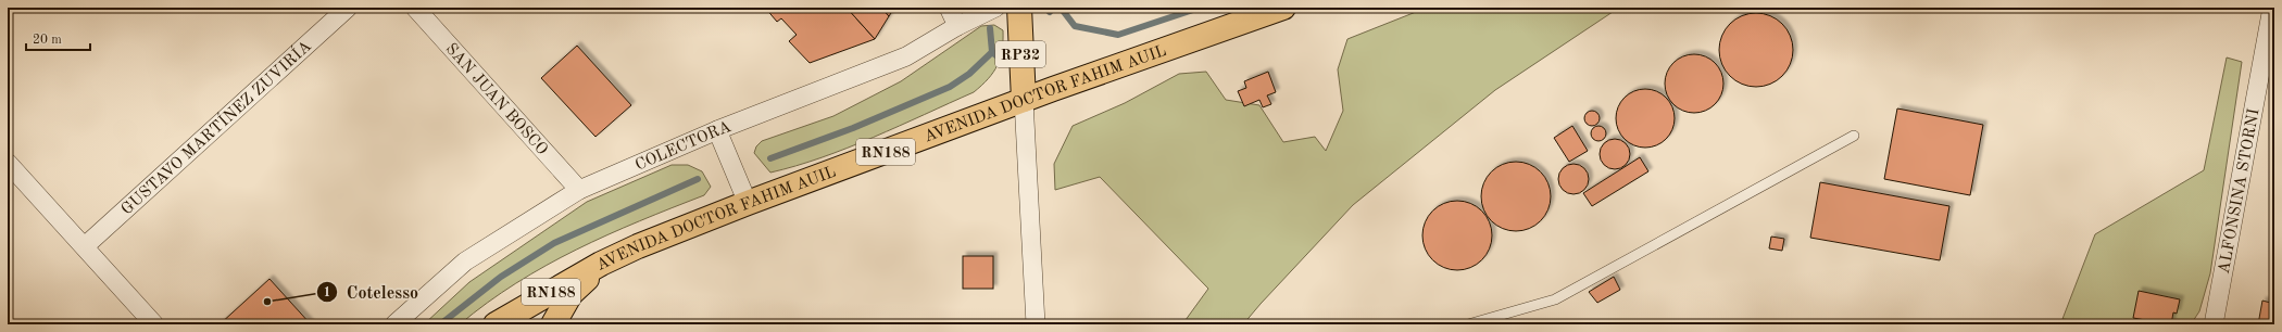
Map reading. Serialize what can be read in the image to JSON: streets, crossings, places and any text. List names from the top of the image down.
{
  "streets": {
    "main road": ["RP32", "AVENIDA DOCTOR FAHIM AUIL", "RN188"],
    "street": [
      "SAN JUAN BOSCO",
      "GUSTAVO MARTÍNEZ ZUVIRÍA",
      "COLECTORA",
      "ALFONSINA STORNI"
    ]
  },
  "crossings": [
    ["RP32", "AVENIDA DOCTOR FAHIM AUIL"],
    ["SAN JUAN BOSCO", "COLECTORA"]
  ],
  "places": ["Cotelesso"],
  "scale_bar": "20 m"
}
